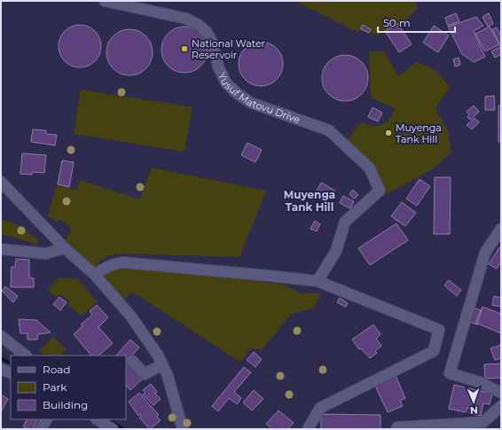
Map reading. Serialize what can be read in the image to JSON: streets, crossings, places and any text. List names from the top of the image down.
{
  "streets": {
    "street": ["Yusuf Matovu Drive"]
  },
  "districts": ["Muyenga Tank Hill"],
  "places": ["National Water Reservoir", "Muyenga Tank Hill"],
  "legend": ["Road", "Park", "Building"],
  "scale_bar": "50 m",
  "north": "bottom"
}
